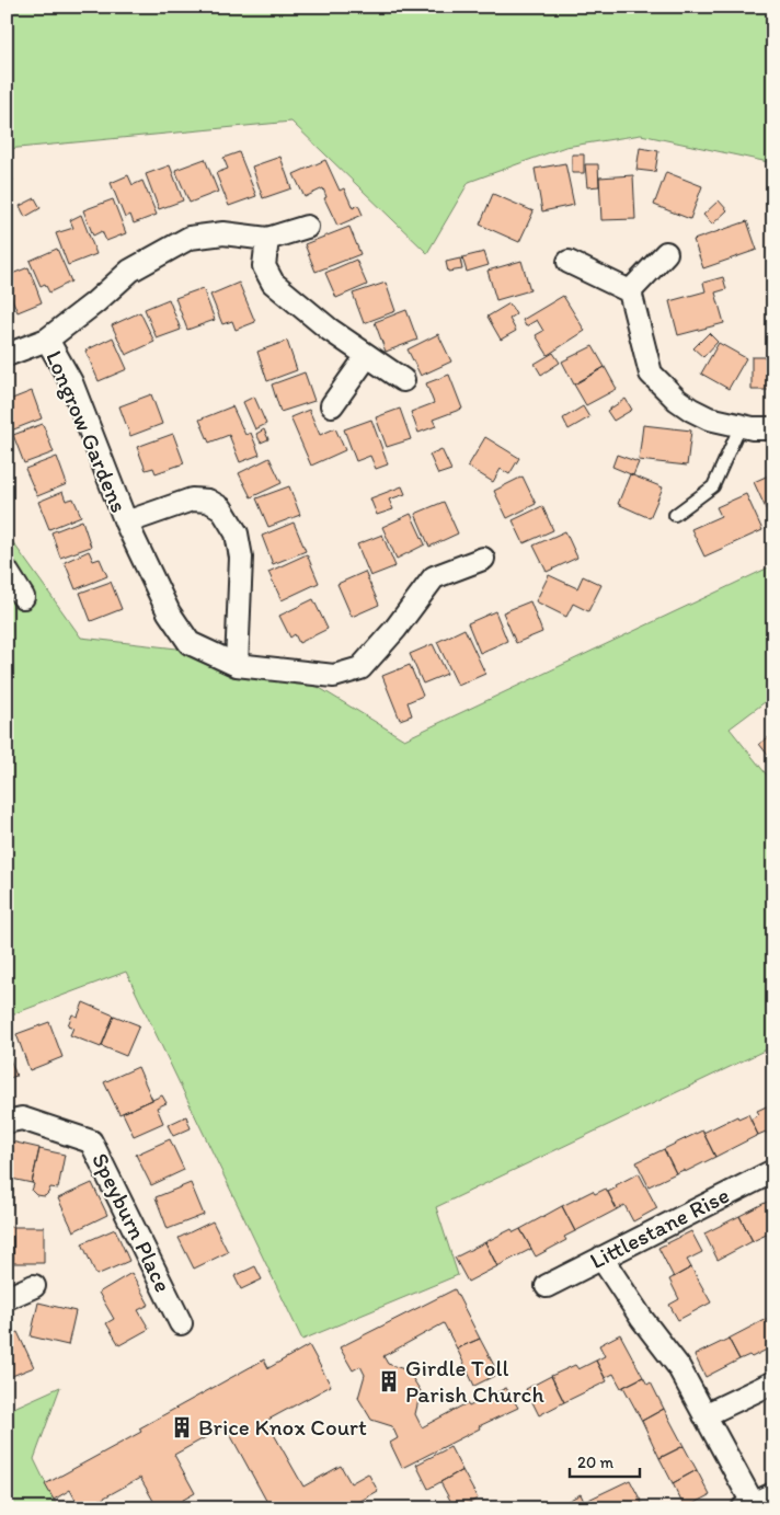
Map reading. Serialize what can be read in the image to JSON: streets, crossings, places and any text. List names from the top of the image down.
{
  "streets": {
    "street": ["Longrow Gardens", "Speyburn Place", "Littlestane Rise"]
  },
  "places": {
    "building": ["Girdle Toll Parish Church", "Brice Knox Court"]
  },
  "scale_bar": "20 m"
}
